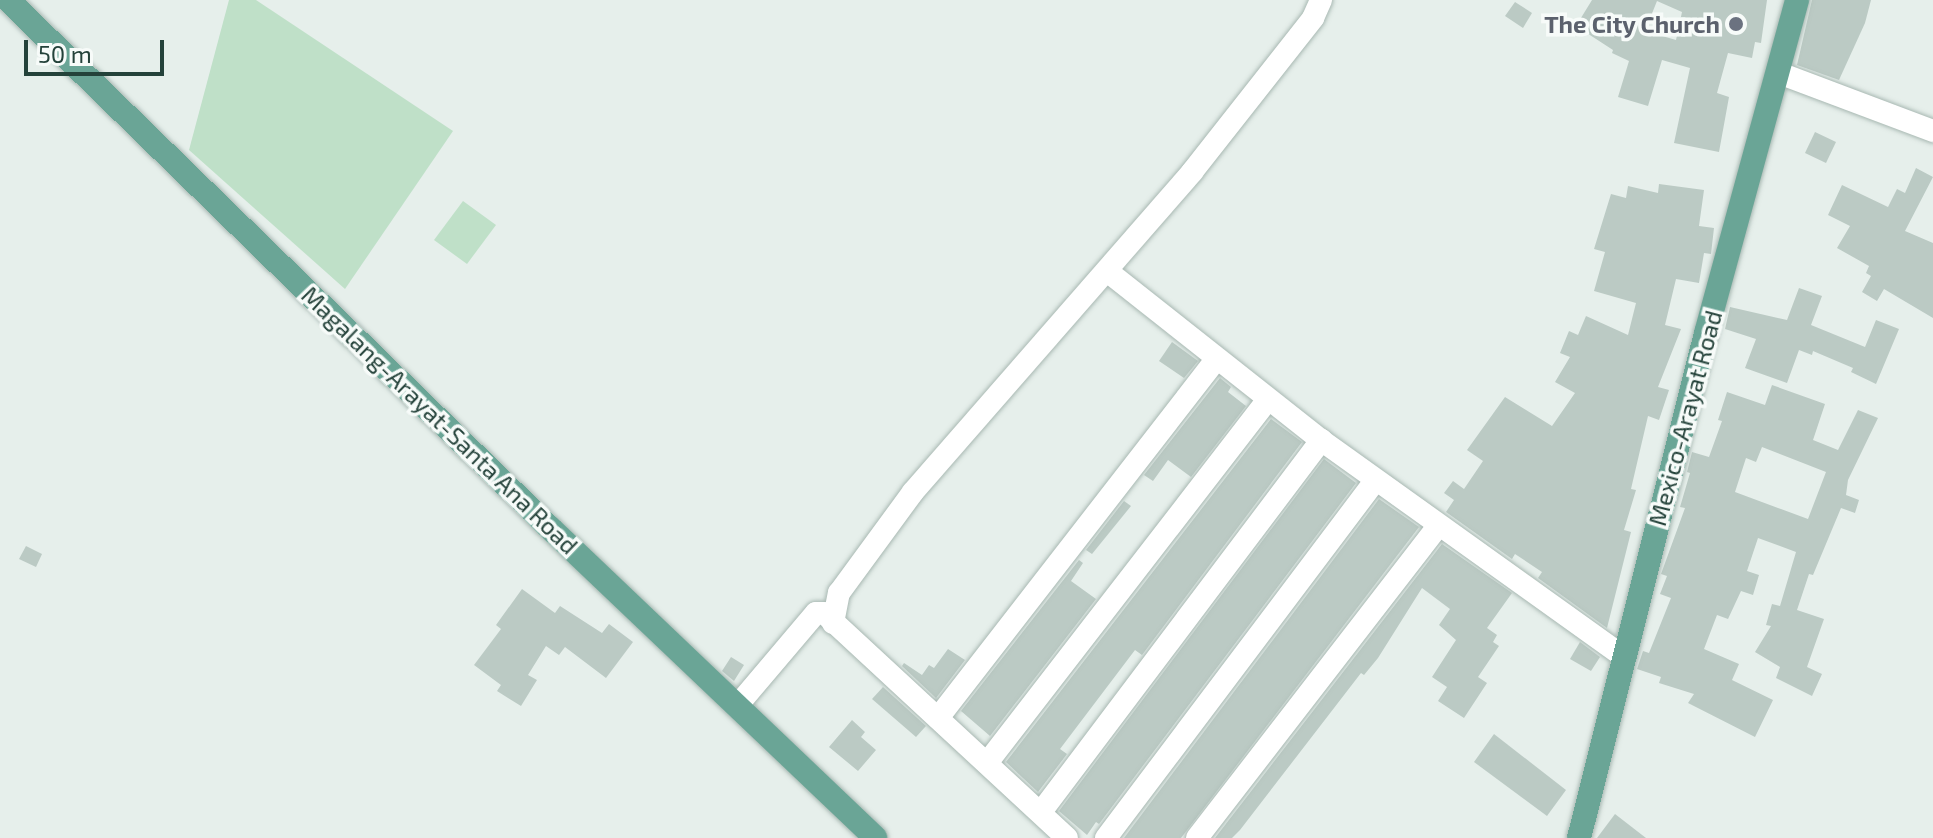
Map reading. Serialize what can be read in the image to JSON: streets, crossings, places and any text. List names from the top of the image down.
{
  "streets": {
    "main road": ["Mexico-Arayat Road", "Magalang-Arayat-Santa Ana Road"]
  },
  "places": ["The City Church"],
  "scale_bar": "50 m"
}
